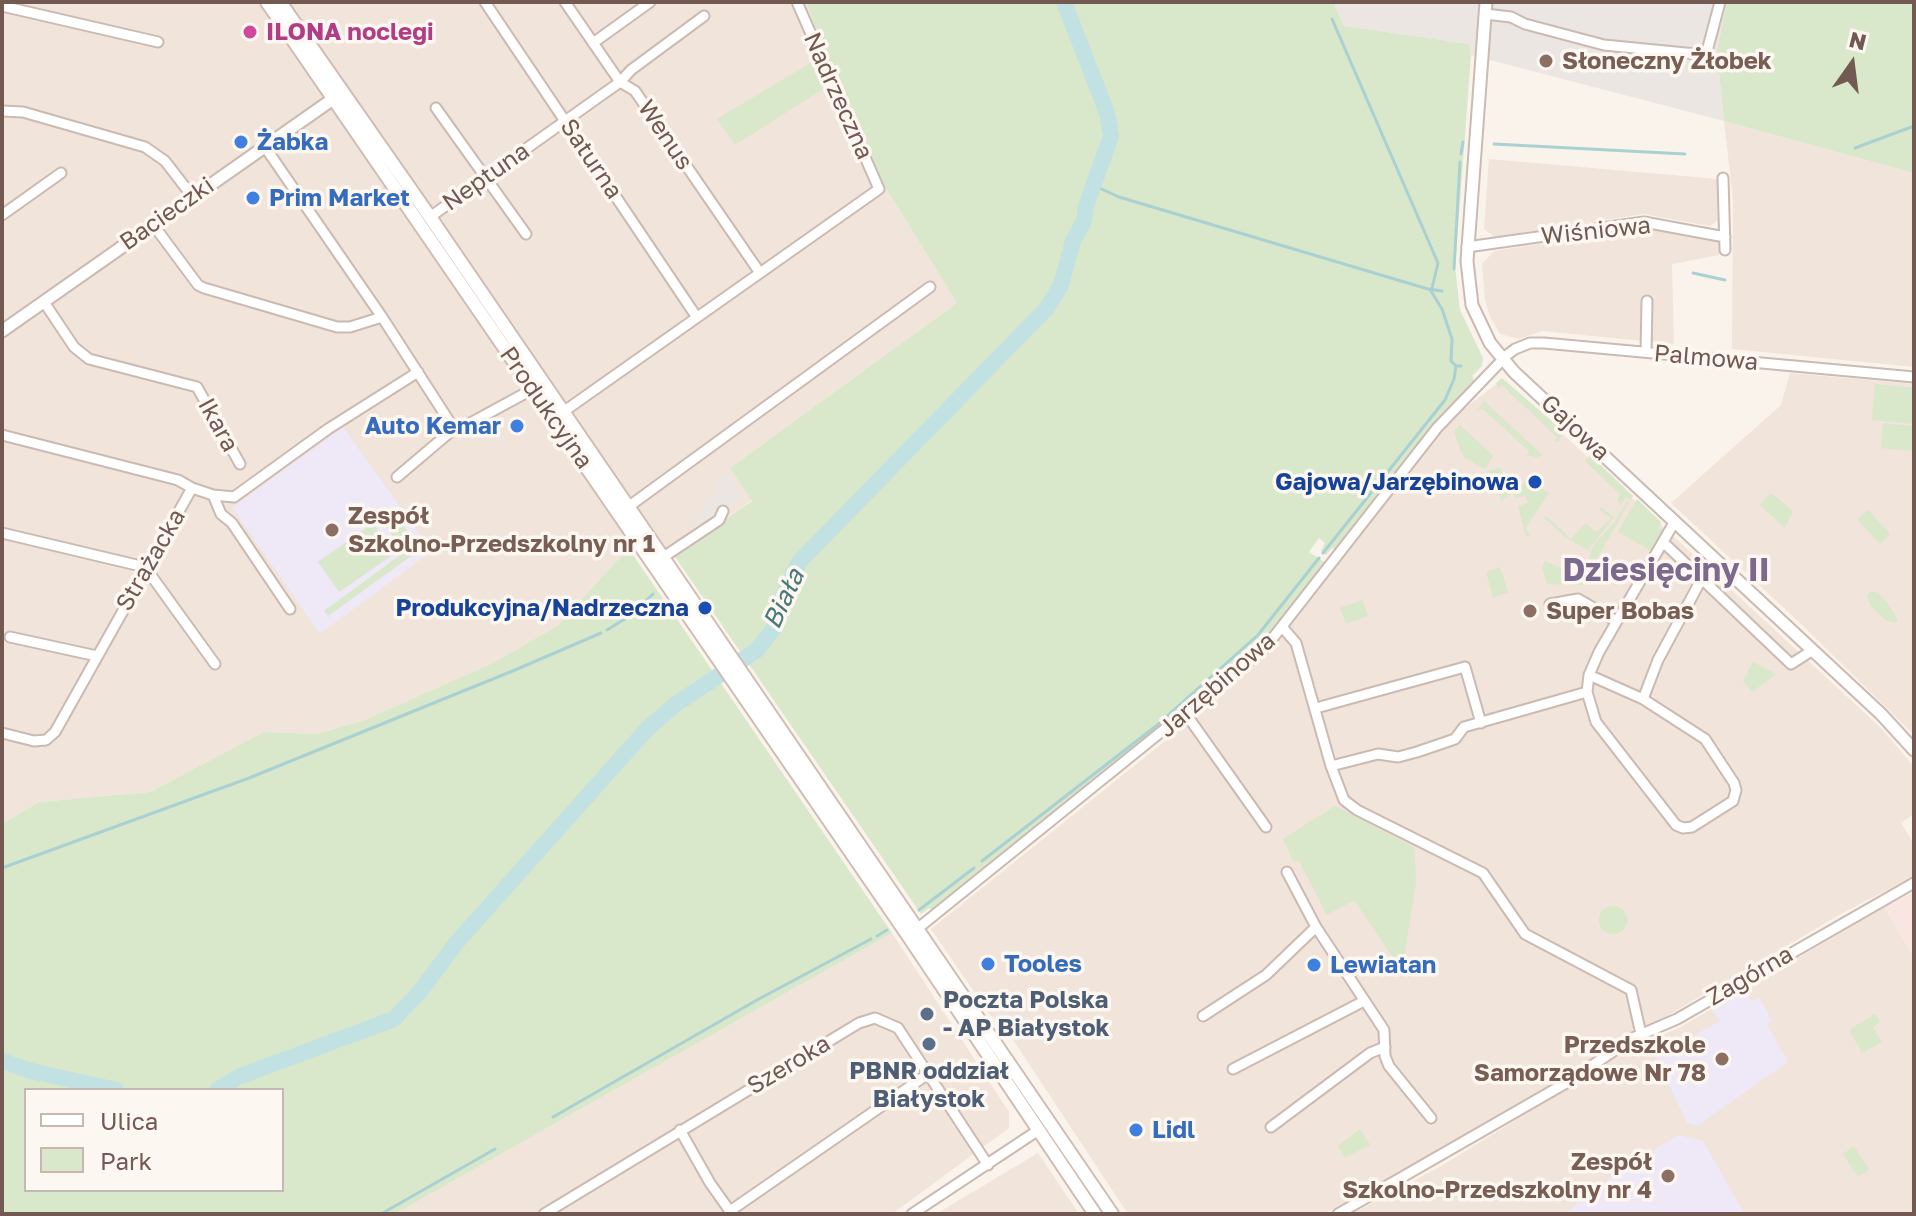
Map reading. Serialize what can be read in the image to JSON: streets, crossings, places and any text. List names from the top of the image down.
{
  "streets": {
    "main road": ["Produkcyjna"],
    "street": [
      "Nadrzeczna",
      "Wenus",
      "Saturna",
      "Neptuna",
      "Bacieczki",
      "Wiśniowa",
      "Palmowa",
      "Ikara",
      "Gajowa",
      "Strażacka",
      "Jarzębinowa",
      "Zagórna",
      "Szeroka"
    ]
  },
  "crossings": [
    ["Nadrzeczna", "Wenus"],
    ["Wenus", "Neptuna"],
    ["Saturna", "Neptuna"],
    ["Neptuna", "Produkcyjna"],
    ["Bacieczki", "Produkcyjna"],
    ["Bacieczki", "Ikara"],
    ["Wiśniowa", "Gajowa"],
    ["Palmowa", "Gajowa"],
    ["Palmowa", "Jarzębinowa"],
    ["Produkcyjna", "Jarzębinowa"],
    ["Gajowa", "Jarzębinowa"]
  ],
  "districts": ["Dziesięciny II"],
  "water": ["Biała"],
  "places": [
    "ILONA noclegi",
    "Słoneczny Żłobek",
    "Żabka",
    "Prim Market",
    "Auto Kemar",
    "Gajowa/Jarzębinowa",
    "Zespół Szkolno-Przedszkolny nr 1",
    "Produkcyjna/Nadrzeczna",
    "Super Bobas",
    "Tooles",
    "Lewiatan",
    "Poczta Polska - AP Białystok",
    "PBNR oddział Białystok",
    "Przedszkole Samorządowe Nr 78",
    "Lidl",
    "Zespół Szkolno-Przedszkolny nr 4"
  ],
  "legend": ["Ulica", "Park"],
  "north": "top"
}
